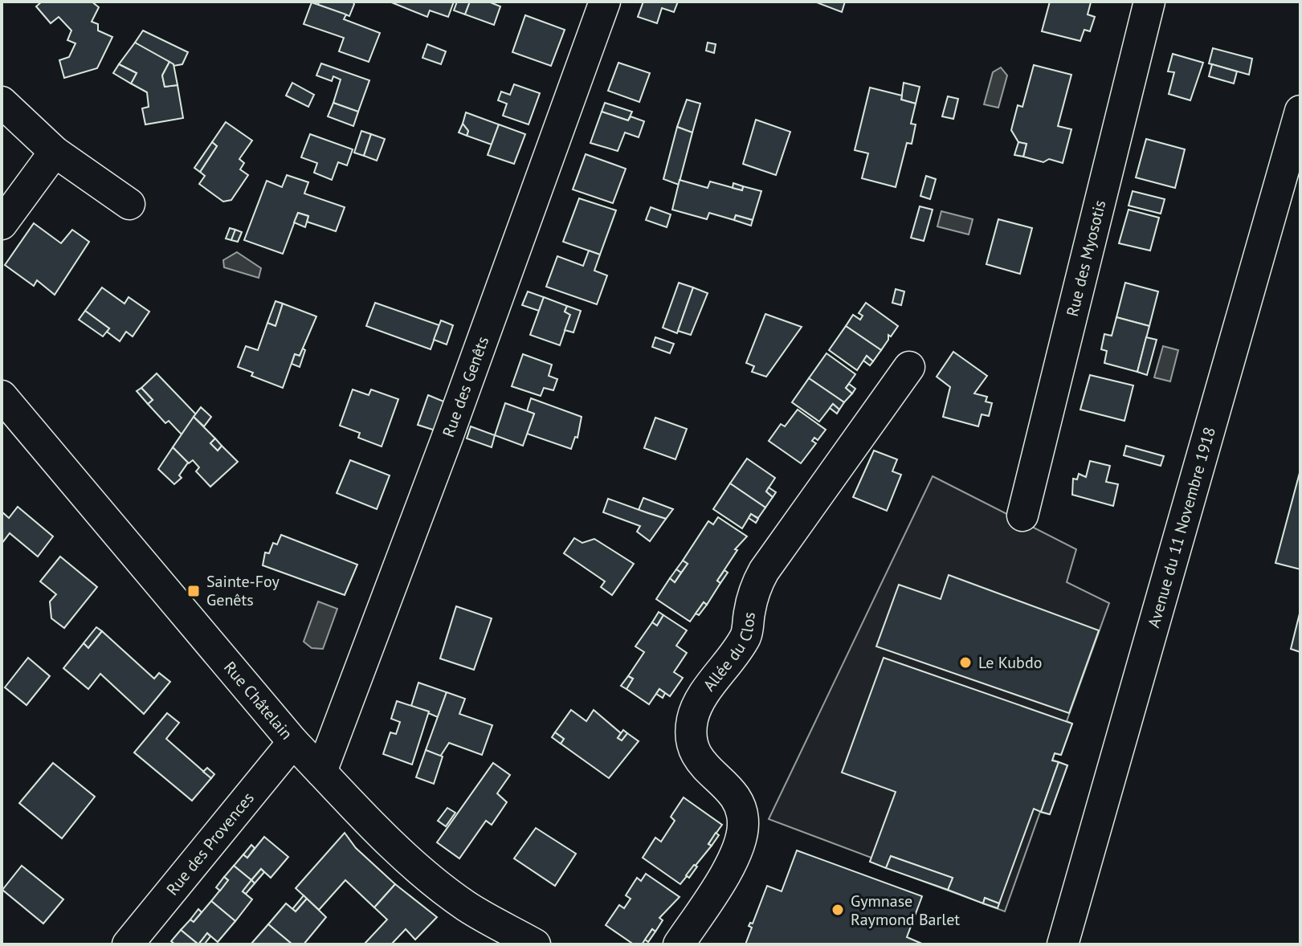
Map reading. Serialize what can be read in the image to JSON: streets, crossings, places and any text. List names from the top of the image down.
{
  "streets": {
    "street": [
      "Rue des Myosotis",
      "Rue des Genêts",
      "Avenue du 11 Novembre 1918",
      "Allée du Clos",
      "Rue Châtelain",
      "Rue des Provences"
    ]
  },
  "crossings": [
    ["Rue des Genêts", "Rue Châtelain"],
    ["Rue Châtelain", "Rue des Provences"]
  ],
  "places": {
    "transit": ["Sainte-Foy Genêts"],
    "other": ["Le Kubdo", "Gymnase Raymond Barlet"]
  }
}
